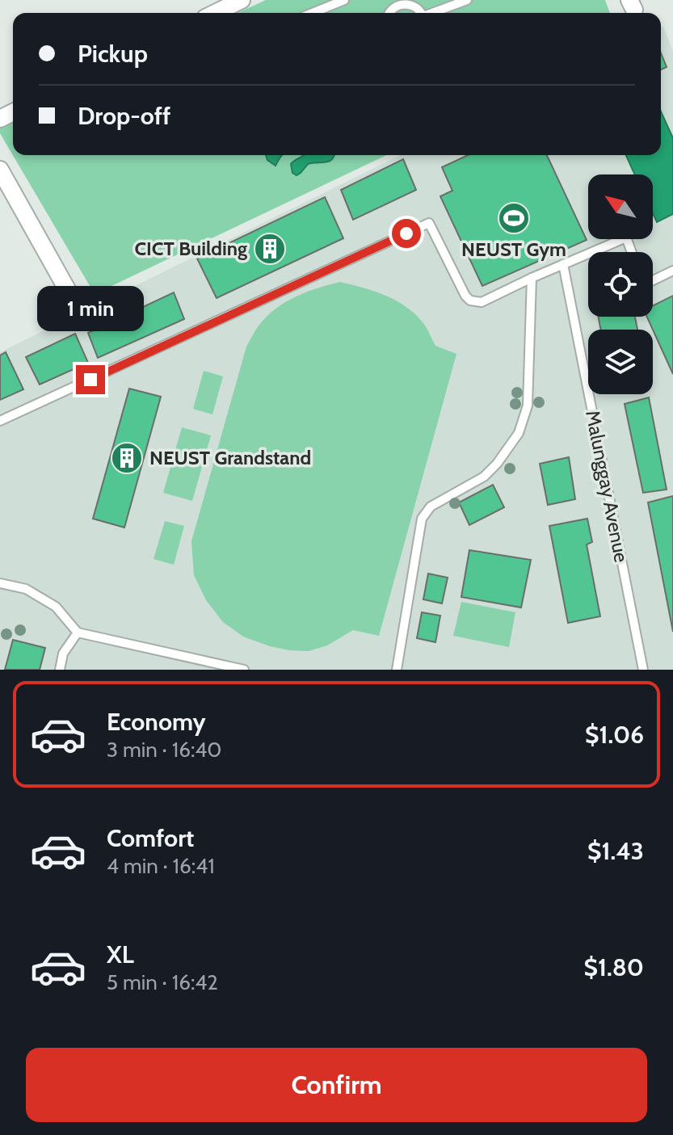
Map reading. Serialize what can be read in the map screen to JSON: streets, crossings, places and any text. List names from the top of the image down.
{
  "streets": {
    "lane": ["Malunggay Avenue"]
  },
  "places": {
    "sports": ["NEUST Gym"],
    "building": ["CICT Building", "NEUST Grandstand"]
  },
  "north": "top left",
  "page": {
    "banner": ["Pickup", "Drop-off"],
    "bubble": "1 min",
    "list": [
      {
        "name": "Economy",
        "note": "3 min · 16:40",
        "value": "$1.06"
      },
      {
        "name": "Comfort",
        "note": "4 min · 16:41",
        "value": "$1.43"
      },
      {
        "name": "XL",
        "note": "5 min · 16:42",
        "value": "$1.80"
      }
    ],
    "buttons": "Confirm"
  }
}
